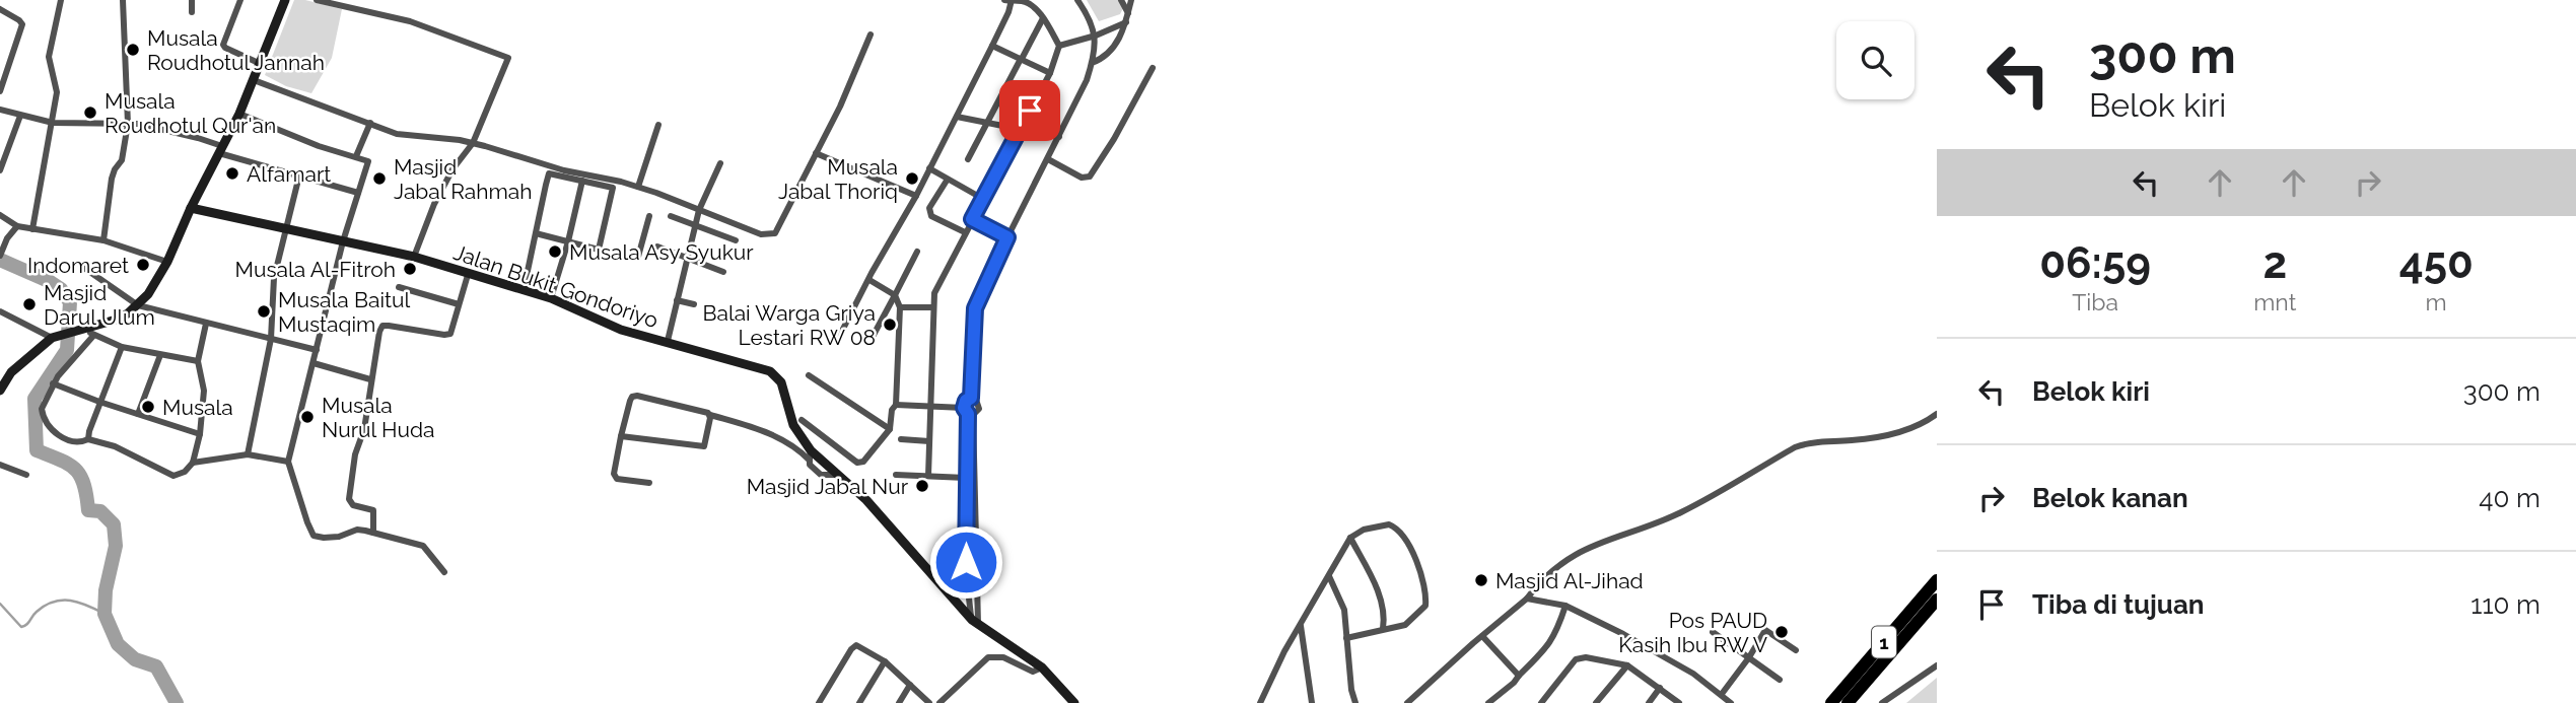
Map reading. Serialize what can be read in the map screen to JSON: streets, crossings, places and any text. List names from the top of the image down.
{
  "streets": {
    "highway": ["1"],
    "street": ["Jalan Bukit Gondoriyo"]
  },
  "places": [
    "Musala Roudhotul Jannah",
    "Musala Roudhotul Qur'an",
    "Alfamart",
    "Masjid Jabal Rahmah",
    "Musala Jabal Thoriq",
    "Musala Asy Syukur",
    "Indomaret",
    "Musala Al-Fitroh",
    "Masjid Darul Ulum",
    "Musala Baitul Mustaqim",
    "Balai Warga Griya Lestari RW 08",
    "Musala",
    "Musala Nurul Huda",
    "Masjid Jabal Nur",
    "Masjid Al-Jihad",
    "Pos PAUD Kasih Ibu RW V"
  ],
  "page": {
    "turn": ["300 m", "Belok kiri"],
    "eta": [
      "06:59",
      "Tiba",
      "2",
      "mnt",
      "450",
      "m"
    ],
    "list": [
      {
        "name": "Belok kiri",
        "value": "300 m"
      },
      {
        "name": "Belok kanan",
        "value": "40 m"
      },
      {
        "name": "Tiba di tujuan",
        "value": "110 m"
      }
    ]
  }
}
